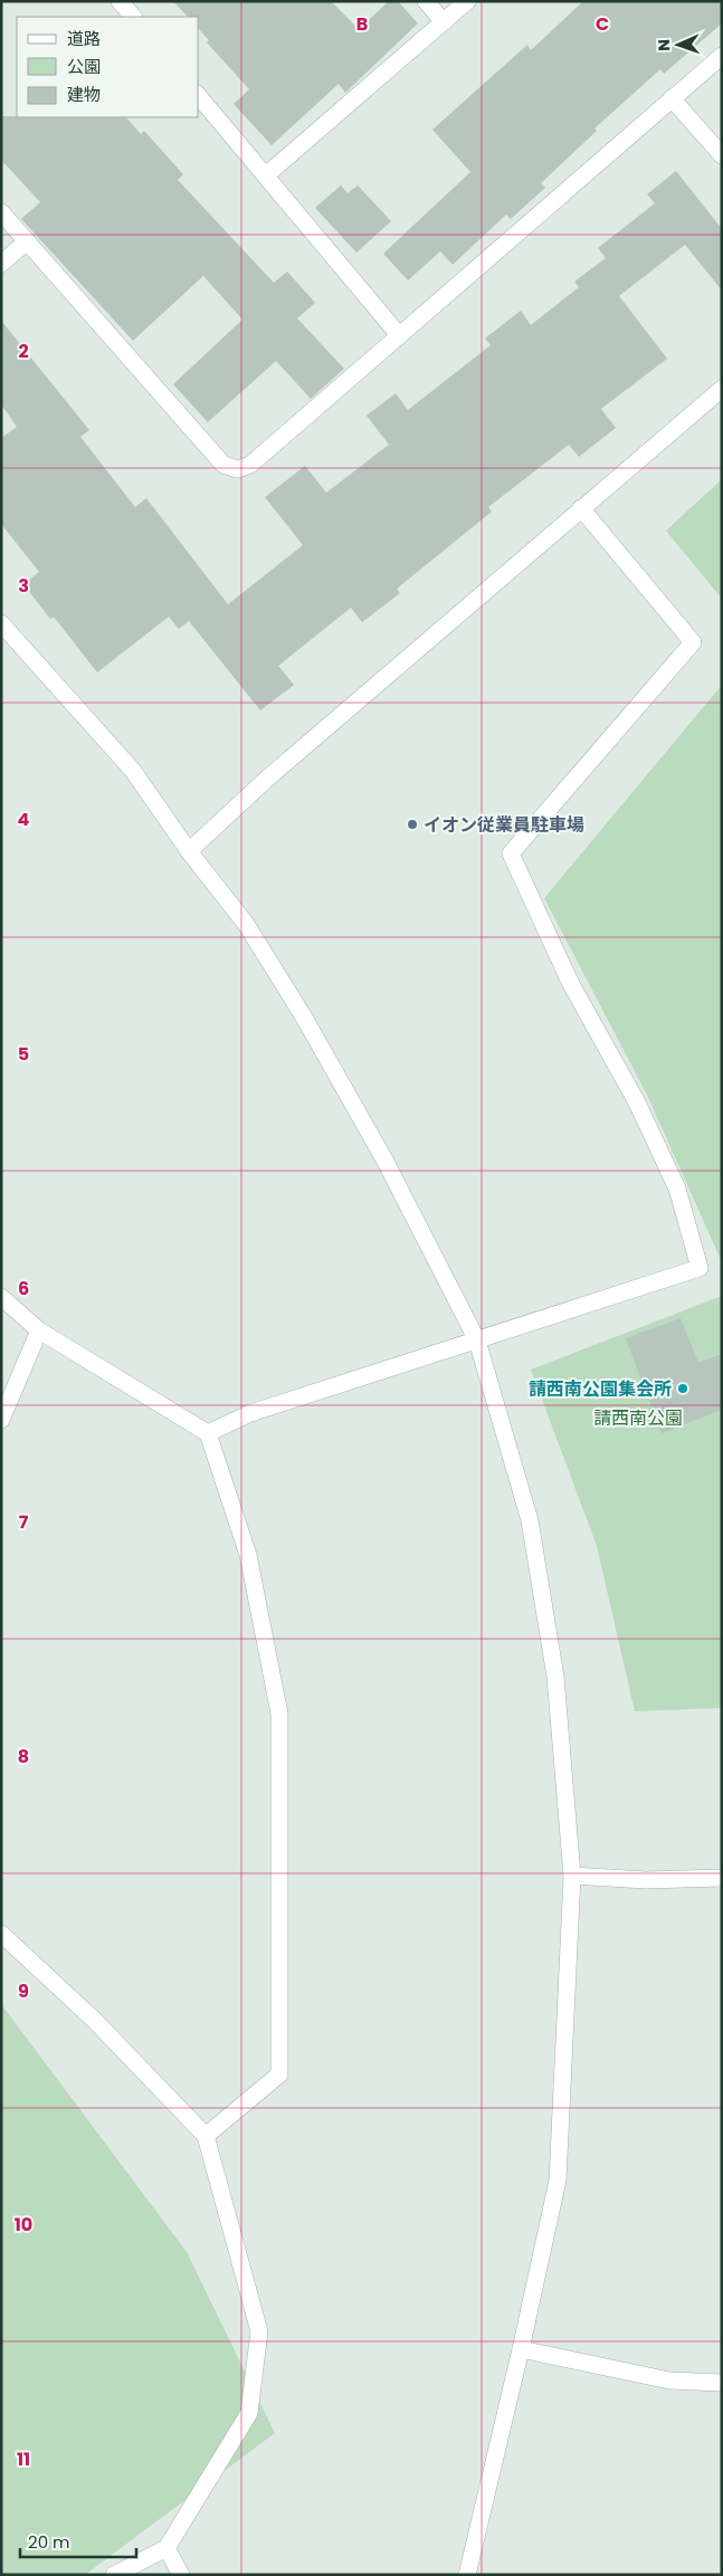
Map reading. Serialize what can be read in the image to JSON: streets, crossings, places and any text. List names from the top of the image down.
{
  "parks": ["請西南公園"],
  "places": ["イオン従業員駐車場", "請西南公園集会所"],
  "legend": ["道路", "公園", "建物"],
  "scale_bar": "20 m",
  "north": "left",
  "grid": {
    "columns": ["B", "C"],
    "rows": [
      "2",
      "3",
      "4",
      "5",
      "6",
      "7",
      "8",
      "9",
      "10",
      "11"
    ]
  }
}
